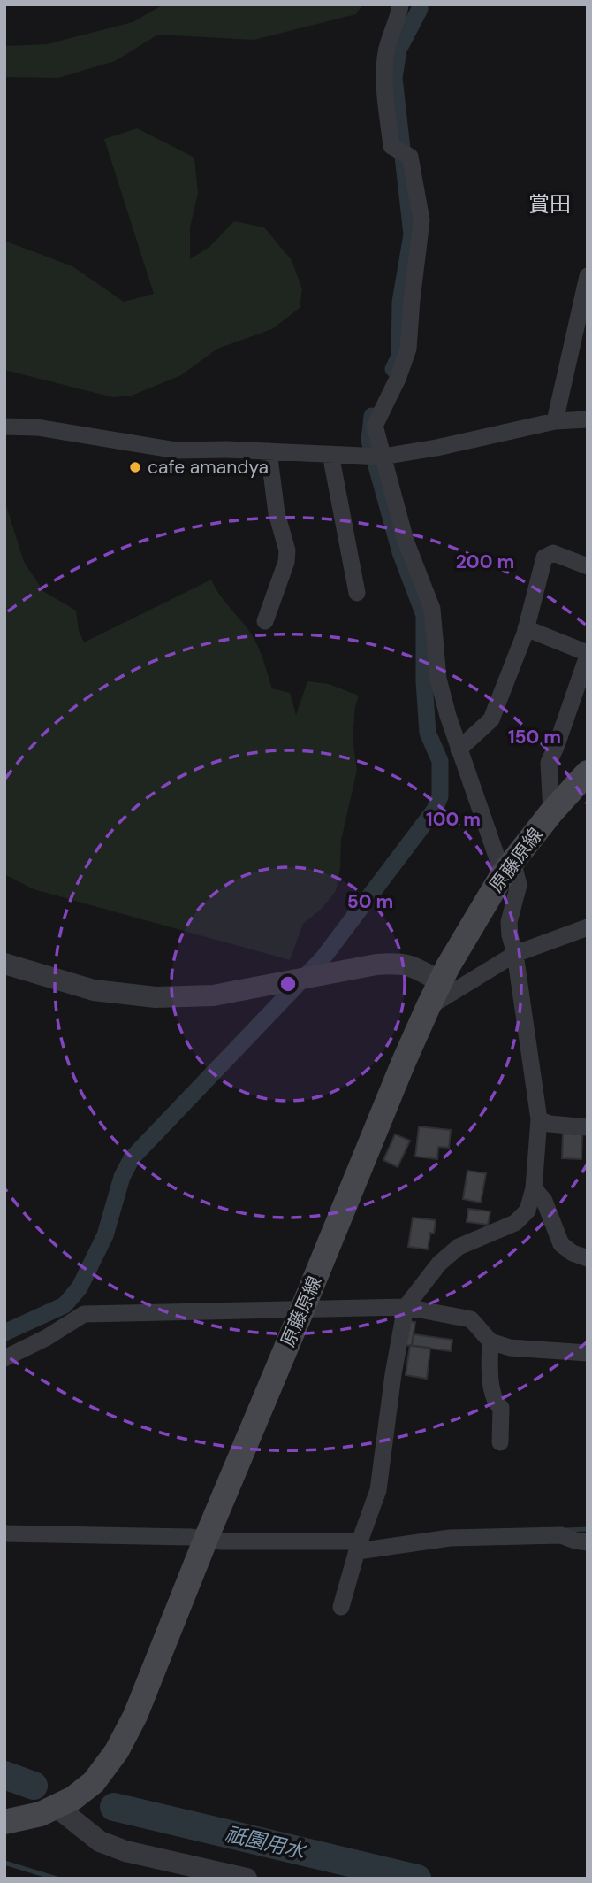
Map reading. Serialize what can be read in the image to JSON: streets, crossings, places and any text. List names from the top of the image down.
{
  "streets": {
    "main road": ["原藤原線"]
  },
  "districts": ["賞田"],
  "water": ["祇園用水"],
  "places": ["cafe amandya"],
  "rings": [
    "200 m",
    "150 m",
    "100 m",
    "50 m"
  ]
}
